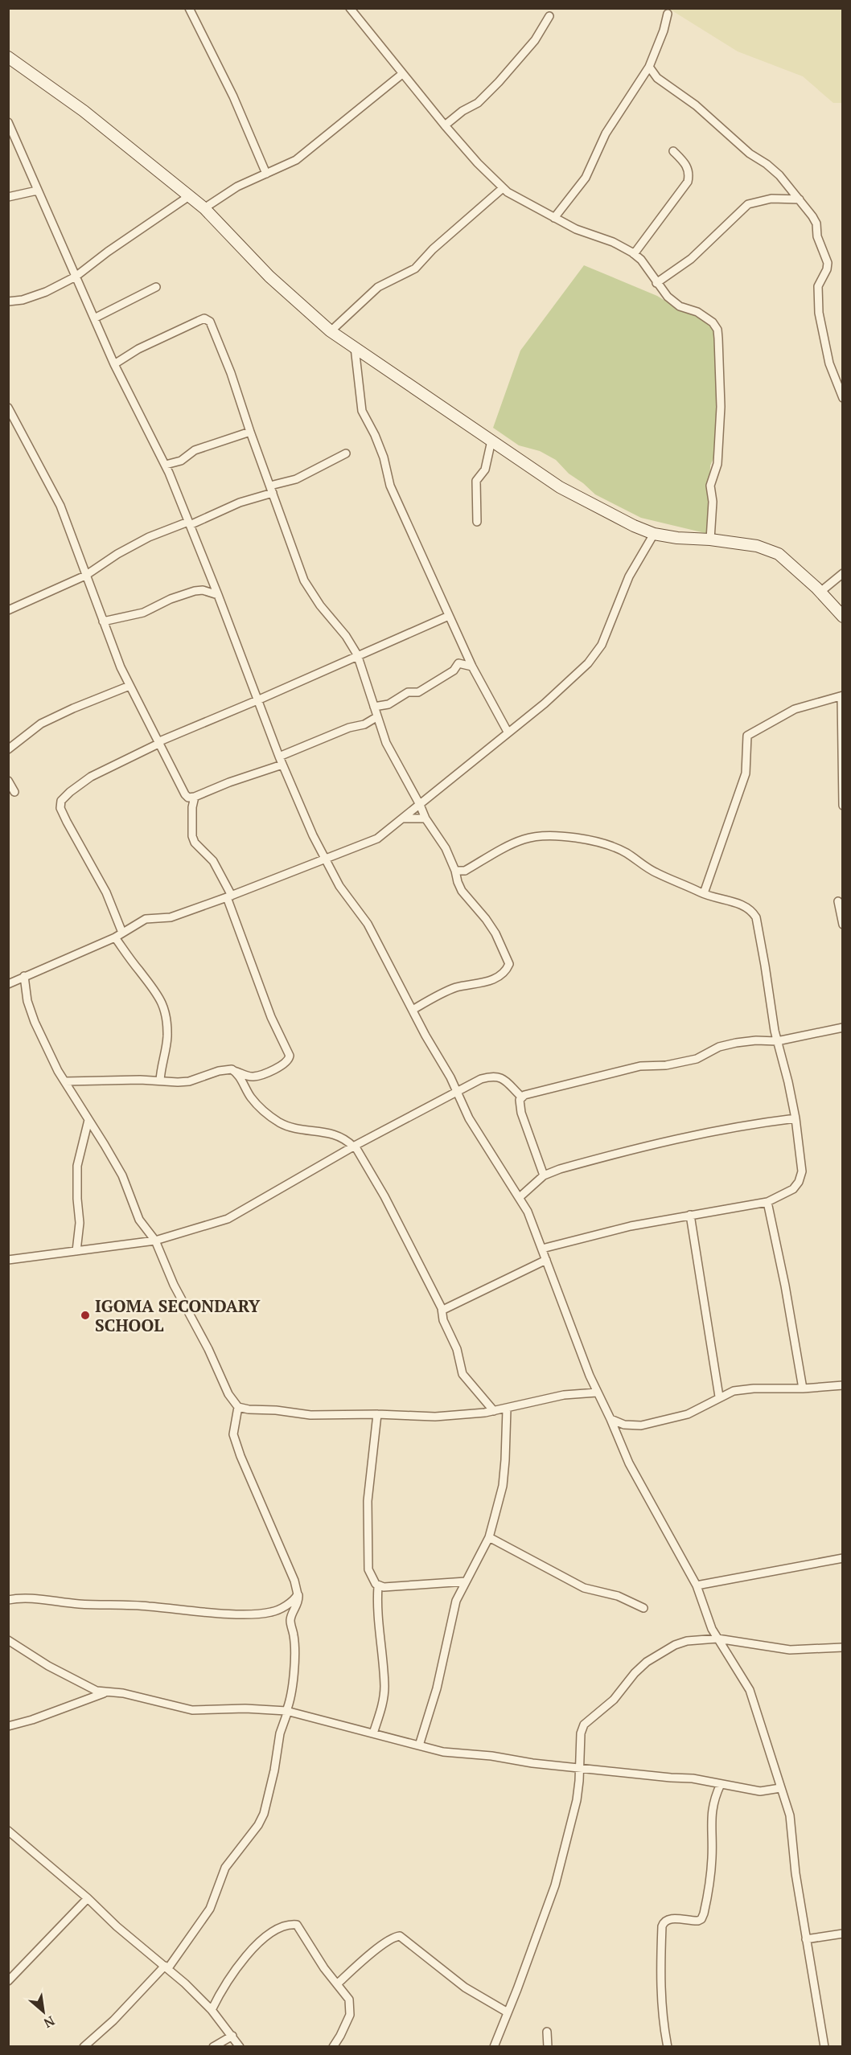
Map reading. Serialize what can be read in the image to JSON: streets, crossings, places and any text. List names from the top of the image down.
{
  "places": ["IGOMA SECONDARY SCHOOL"],
  "north": "bottom right"
}
